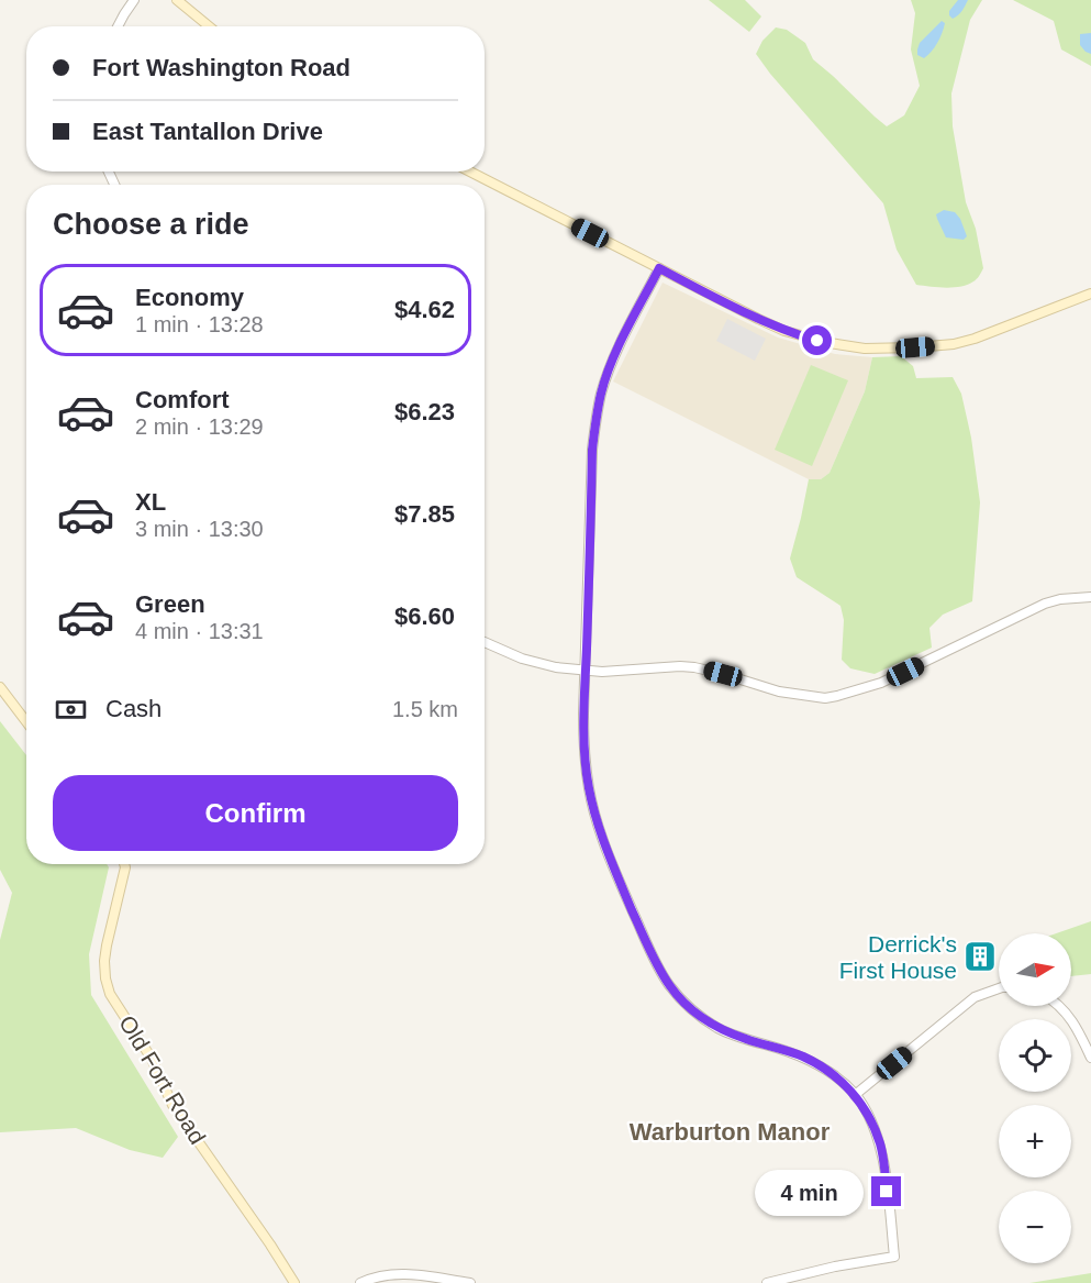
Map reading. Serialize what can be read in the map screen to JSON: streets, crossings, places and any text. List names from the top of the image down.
{
  "streets": {
    "main road": ["Old Fort Road"]
  },
  "districts": ["Warburton Manor"],
  "places": {
    "building": ["Derrick's First House"]
  },
  "north": "right",
  "page": {
    "banner": ["Fort Washington Road", "East Tantallon Drive"],
    "heading": "Choose a ride",
    "list": [
      {
        "name": "Economy",
        "note": "1 min · 13:28",
        "value": "$4.62"
      },
      {
        "name": "Comfort",
        "note": "2 min · 13:29",
        "value": "$6.23"
      },
      {
        "name": "XL",
        "note": "3 min · 13:30",
        "value": "$7.85"
      },
      {
        "name": "Green",
        "note": "4 min · 13:31",
        "value": "$6.60"
      }
    ],
    "pay": ["Cash", "1.5 km"],
    "buttons": "Confirm",
    "map_buttons": ["+", "−"],
    "bubble": "4 min"
  }
}
